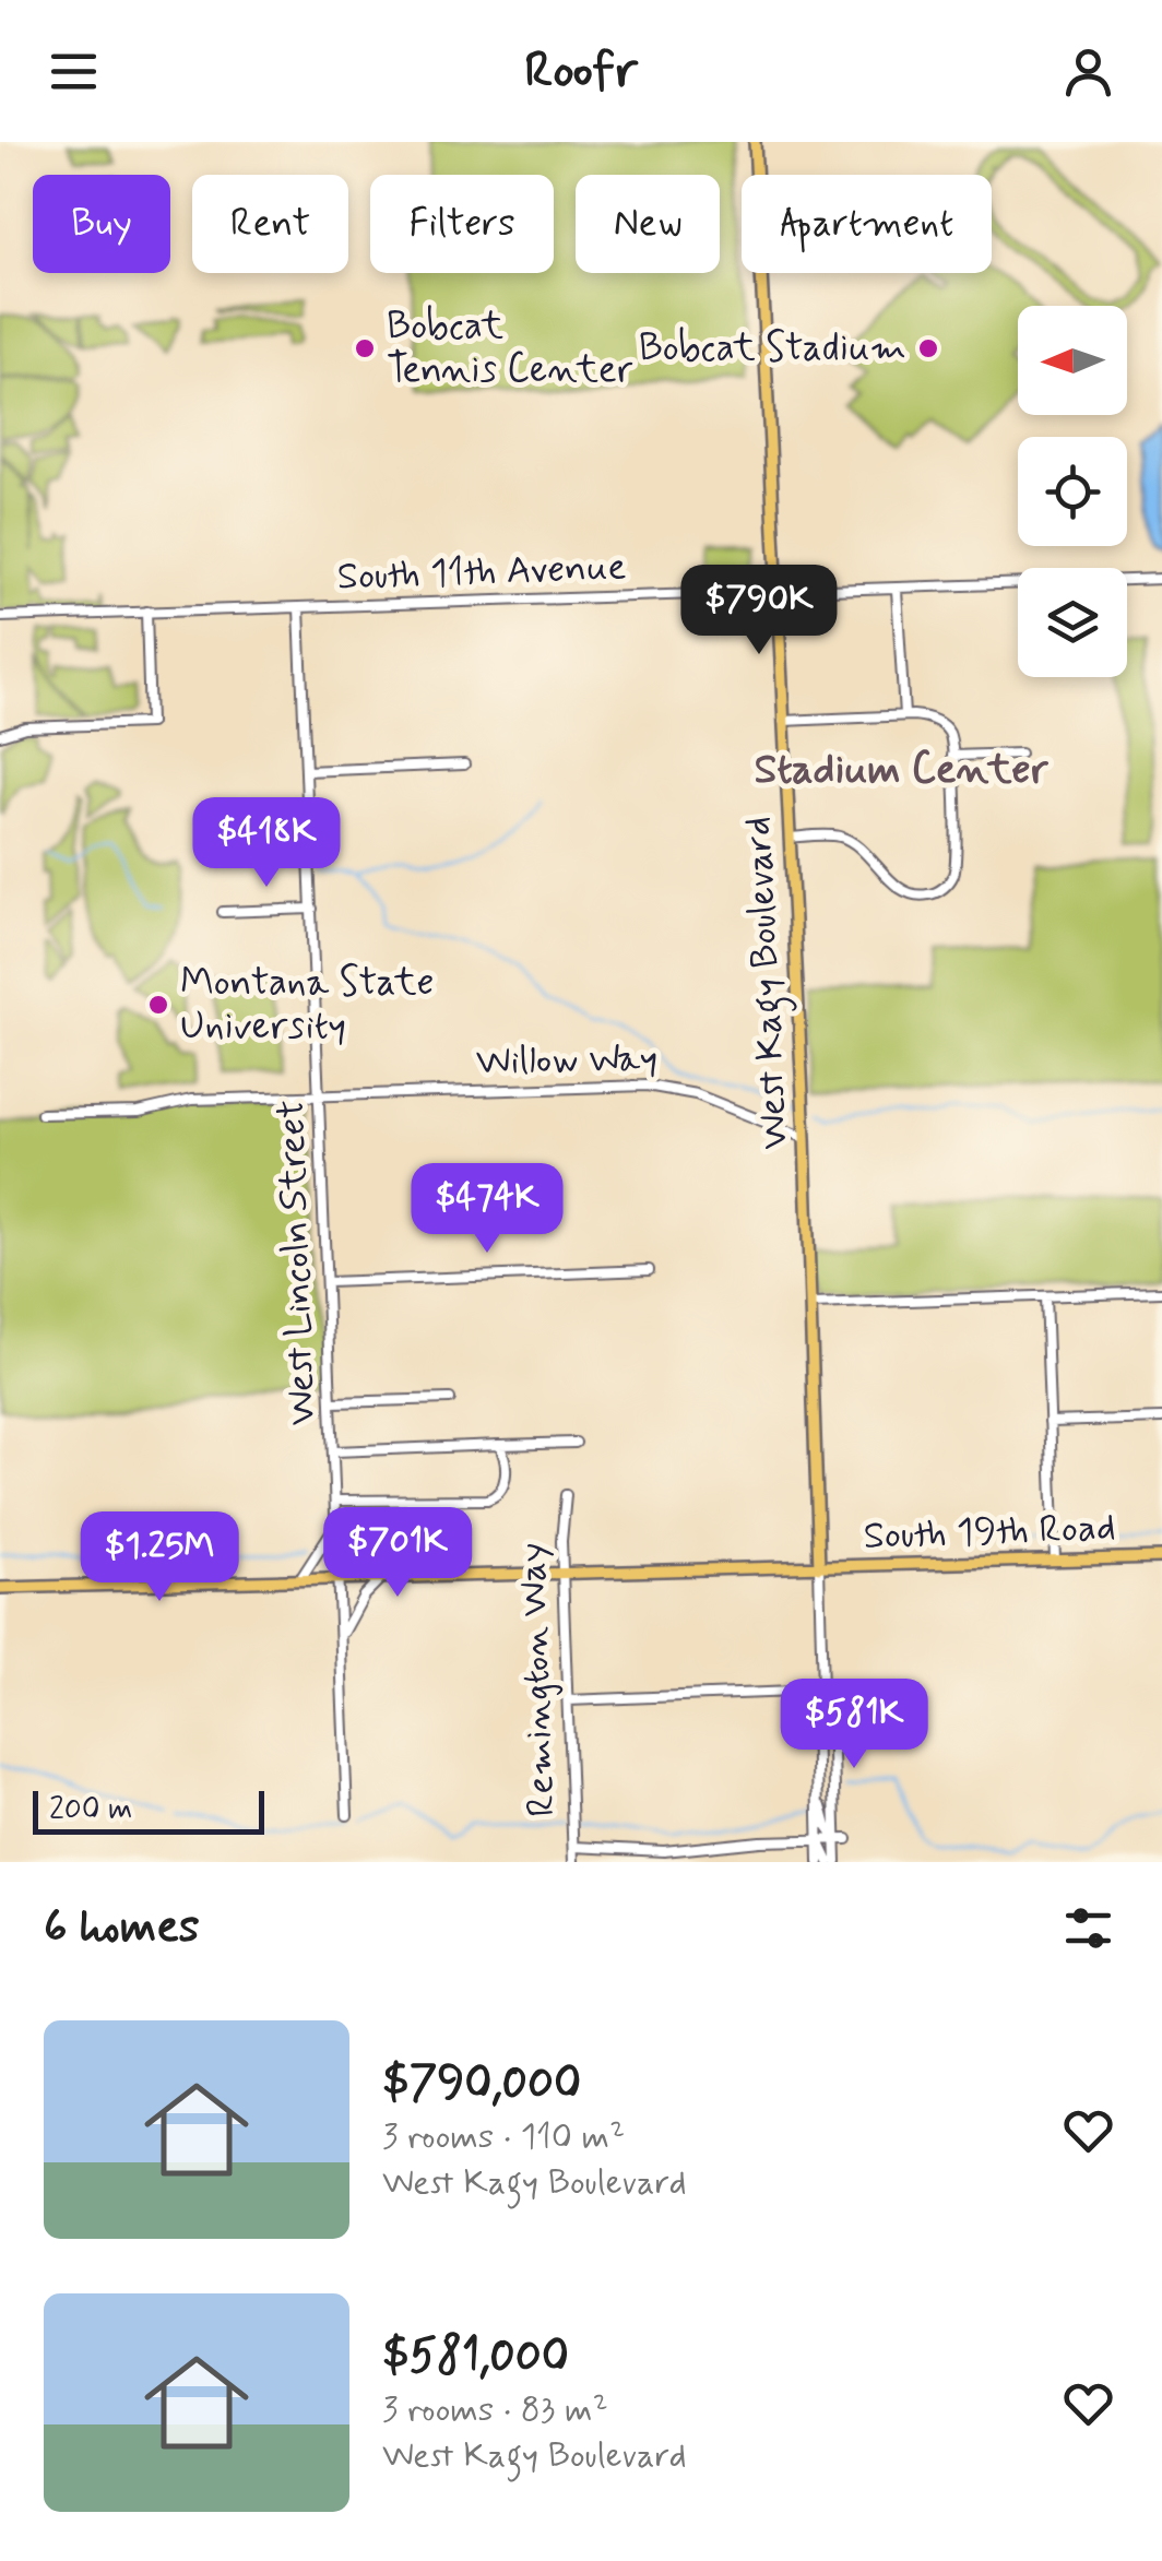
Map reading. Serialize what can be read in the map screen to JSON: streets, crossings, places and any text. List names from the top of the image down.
{
  "streets": {
    "main road": ["West Kagy Boulevard", "South 19th Road"],
    "street": [
      "South 11th Avenue",
      "Willow Way",
      "West Lincoln Street",
      "Remington Way"
    ]
  },
  "crossings": [
    ["South 11th Avenue", "West Kagy Boulevard"],
    ["South 11th Avenue", "West Lincoln Street"],
    ["West Kagy Boulevard", "Willow Way"],
    ["West Kagy Boulevard", "South 19th Road"],
    ["Willow Way", "West Lincoln Street"],
    ["West Lincoln Street", "South 19th Road"],
    ["South 19th Road", "Remington Way"]
  ],
  "districts": ["Stadium Center"],
  "places": ["Bobcat Tennis Center", "Bobcat Stadium", "Montana State University"],
  "scale_bar": "200 m",
  "north": "left",
  "page": {
    "header": "Roofr",
    "chip": [
      "Buy",
      "Rent",
      "Filters",
      "New",
      "Apartment"
    ],
    "price": [
      "$790K",
      "$418K",
      "$474K",
      "$701K",
      "$1.25M",
      "$581K"
    ],
    "scale": "200 m",
    "heading": "6 homes",
    "list": [
      {
        "name": "$790,000",
        "note": "3 rooms · 110 m² · West Kagy Boulevard"
      },
      {
        "name": "$581,000",
        "note": "3 rooms · 83 m² · West Kagy Boulevard"
      }
    ]
  }
}
